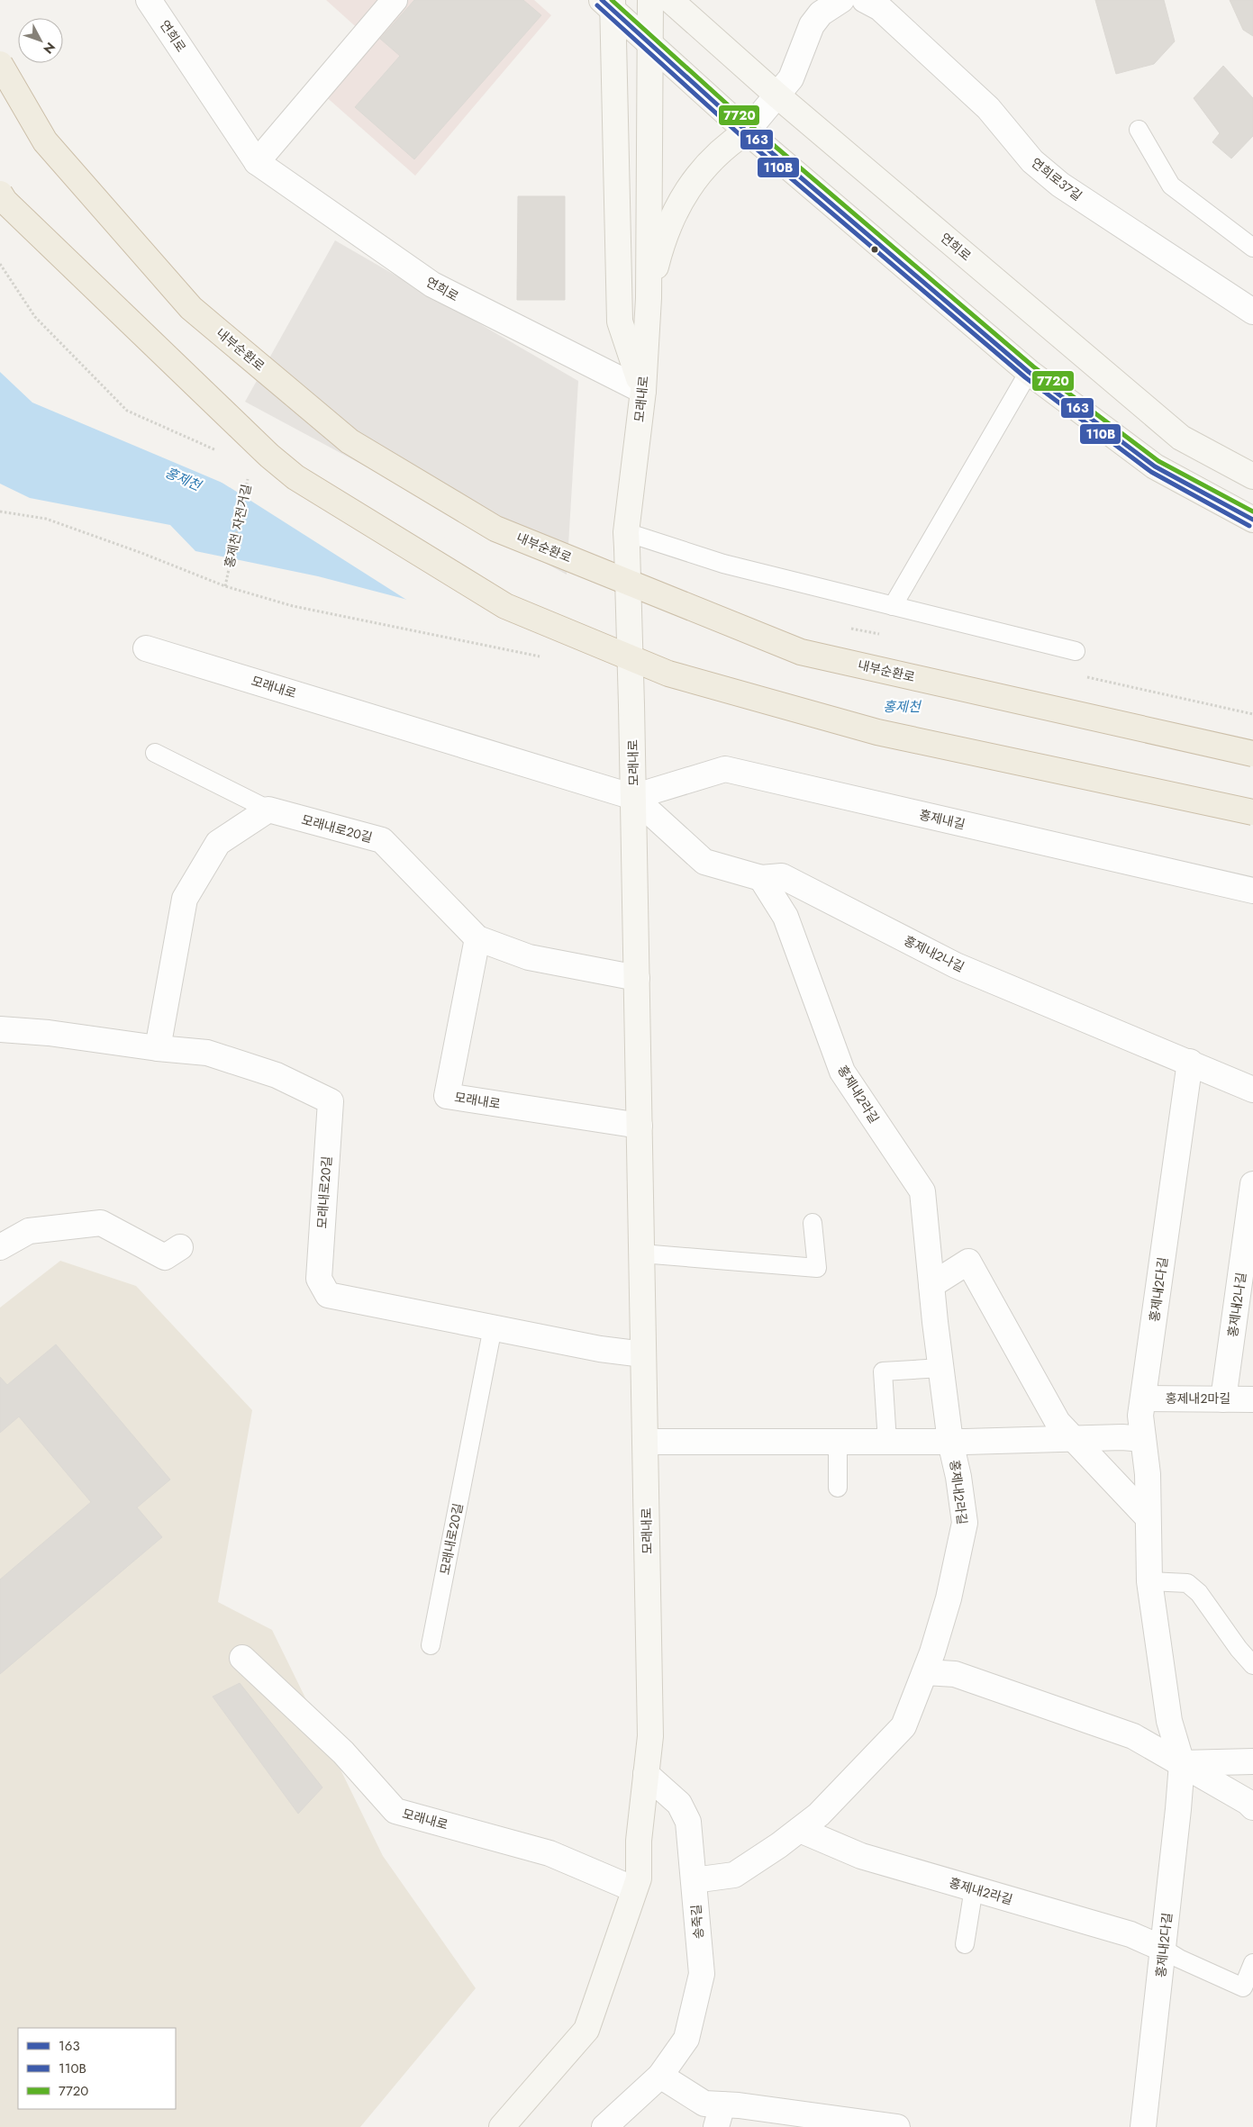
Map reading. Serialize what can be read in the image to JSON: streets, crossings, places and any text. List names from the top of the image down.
{
  "streets": {
    "highway": ["내부순환로"],
    "main road": ["연희로", "모래내로"],
    "street": [
      "연희로37길",
      "홍제내길",
      "모래내로20길",
      "홍제내2나길",
      "홍제내2라길",
      "홍제내2다길",
      "홍제내2마길",
      "송죽길"
    ],
    "path": ["홍제천 자전거길"]
  },
  "crossings": [
    ["연희로", "모래내로"],
    ["모래내로", "홍제내길"],
    ["모래내로", "모래내로20길"],
    ["모래내로", "홍제내2나길"],
    ["모래내로", "송죽길"],
    ["홍제내길", "홍제내2나길"],
    ["홍제내2나길", "홍제내2라길"],
    ["홍제내2나길", "홍제내2다길"],
    ["홍제내2나길", "홍제내2마길"],
    ["홍제내2라길", "홍제내2다길"],
    ["홍제내2라길", "송죽길"],
    ["홍제내2다길", "홍제내2마길"]
  ],
  "water": ["홍제천"],
  "lines": ["transit line 163", "transit line 7720", "transit line 110B"],
  "legend": ["163", "110B", "7720"],
  "north": "bottom right"
}
